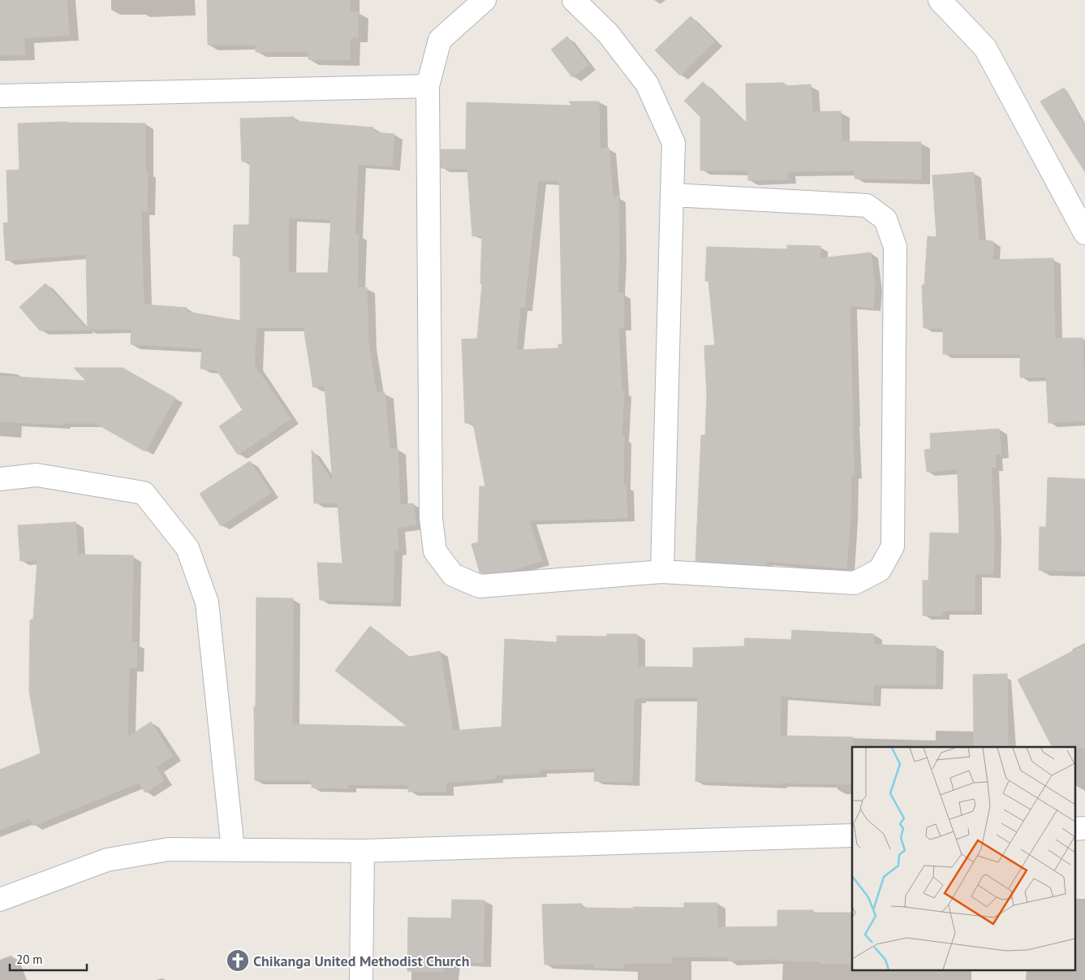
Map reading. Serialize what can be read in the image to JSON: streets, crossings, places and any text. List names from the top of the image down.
{
  "places": {
    "church": ["Chikanga United Methodist Church"]
  },
  "scale_bar": "20 m"
}
